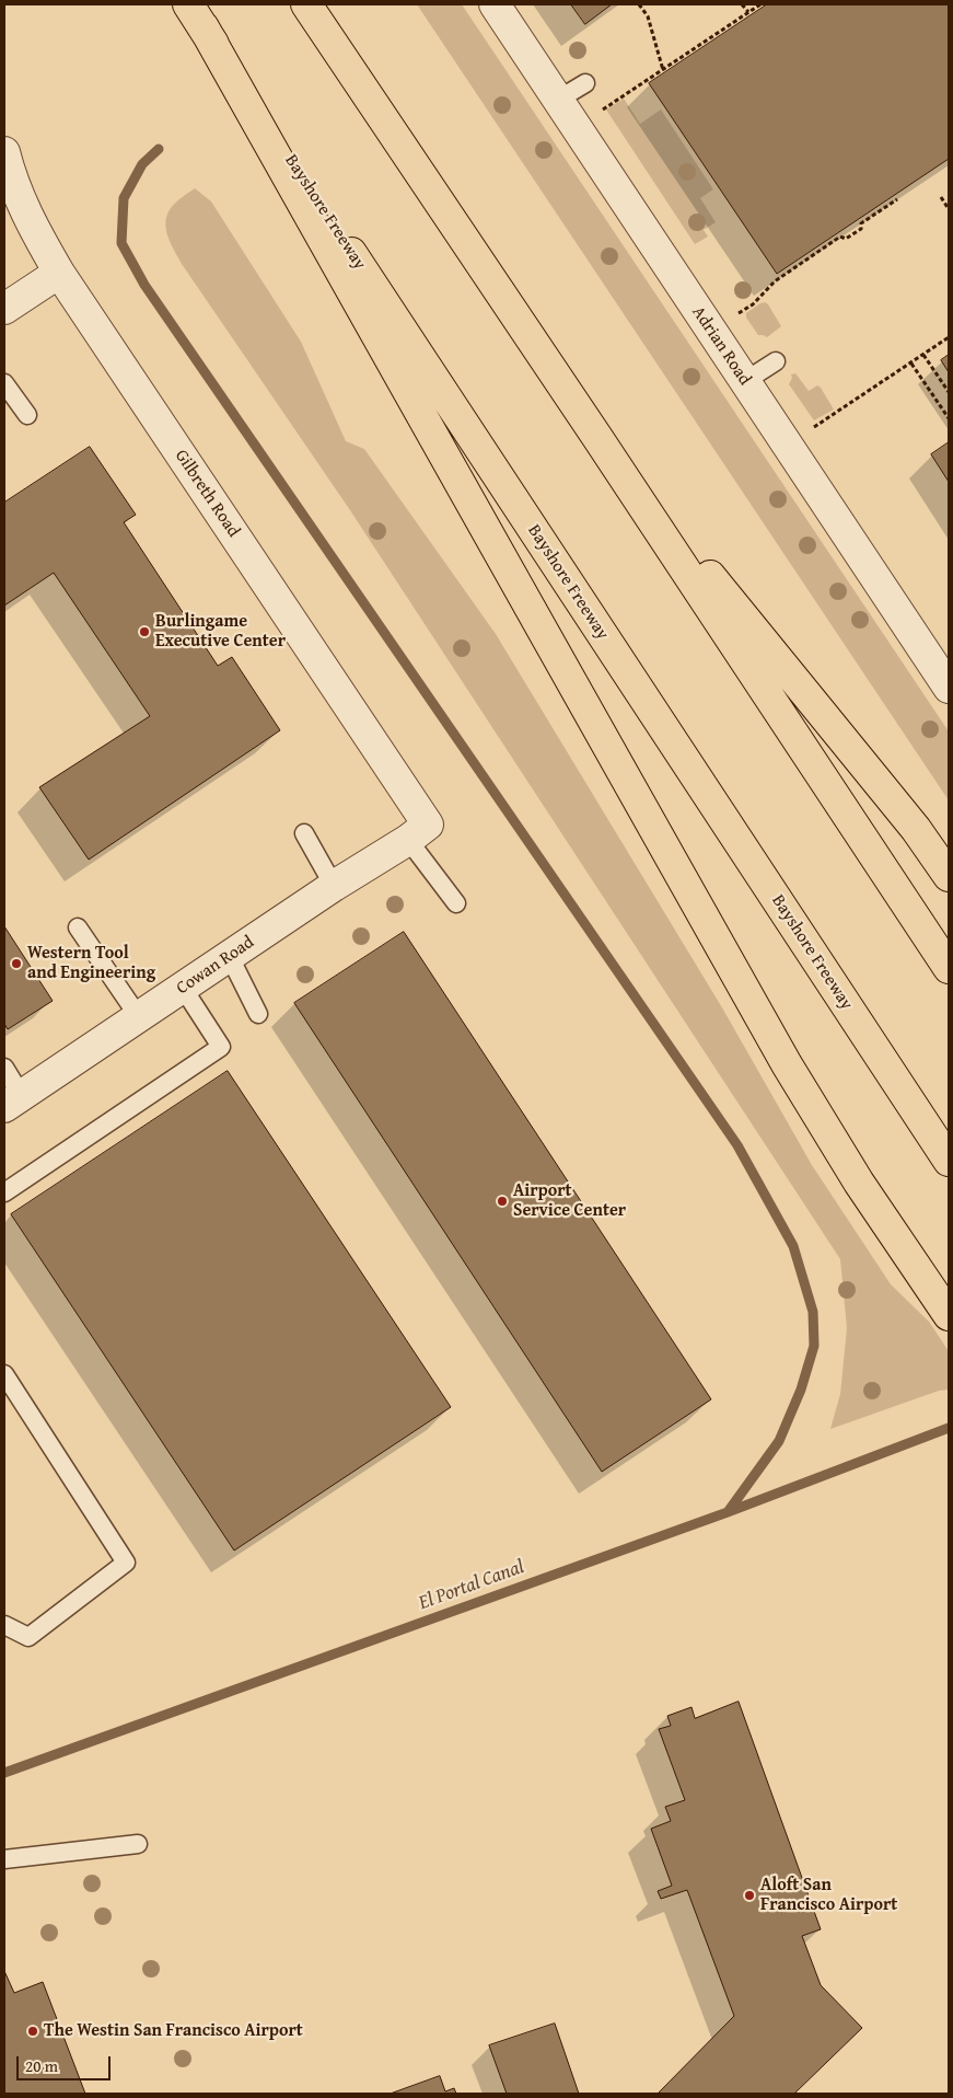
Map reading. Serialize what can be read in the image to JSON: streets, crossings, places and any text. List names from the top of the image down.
{
  "streets": {
    "highway": ["Bayshore Freeway"],
    "street": ["Adrian Road", "Gilbreth Road", "Cowan Road"]
  },
  "crossings": [
    ["Gilbreth Road", "Cowan Road"]
  ],
  "water": ["El Portal Canal"],
  "places": [
    "Burlingame Executive Center",
    "Western Tool and Engineering",
    "Airport Service Center",
    "Aloft San Francisco Airport",
    "The Westin San Francisco Airport"
  ],
  "scale_bar": "20 m"
}
